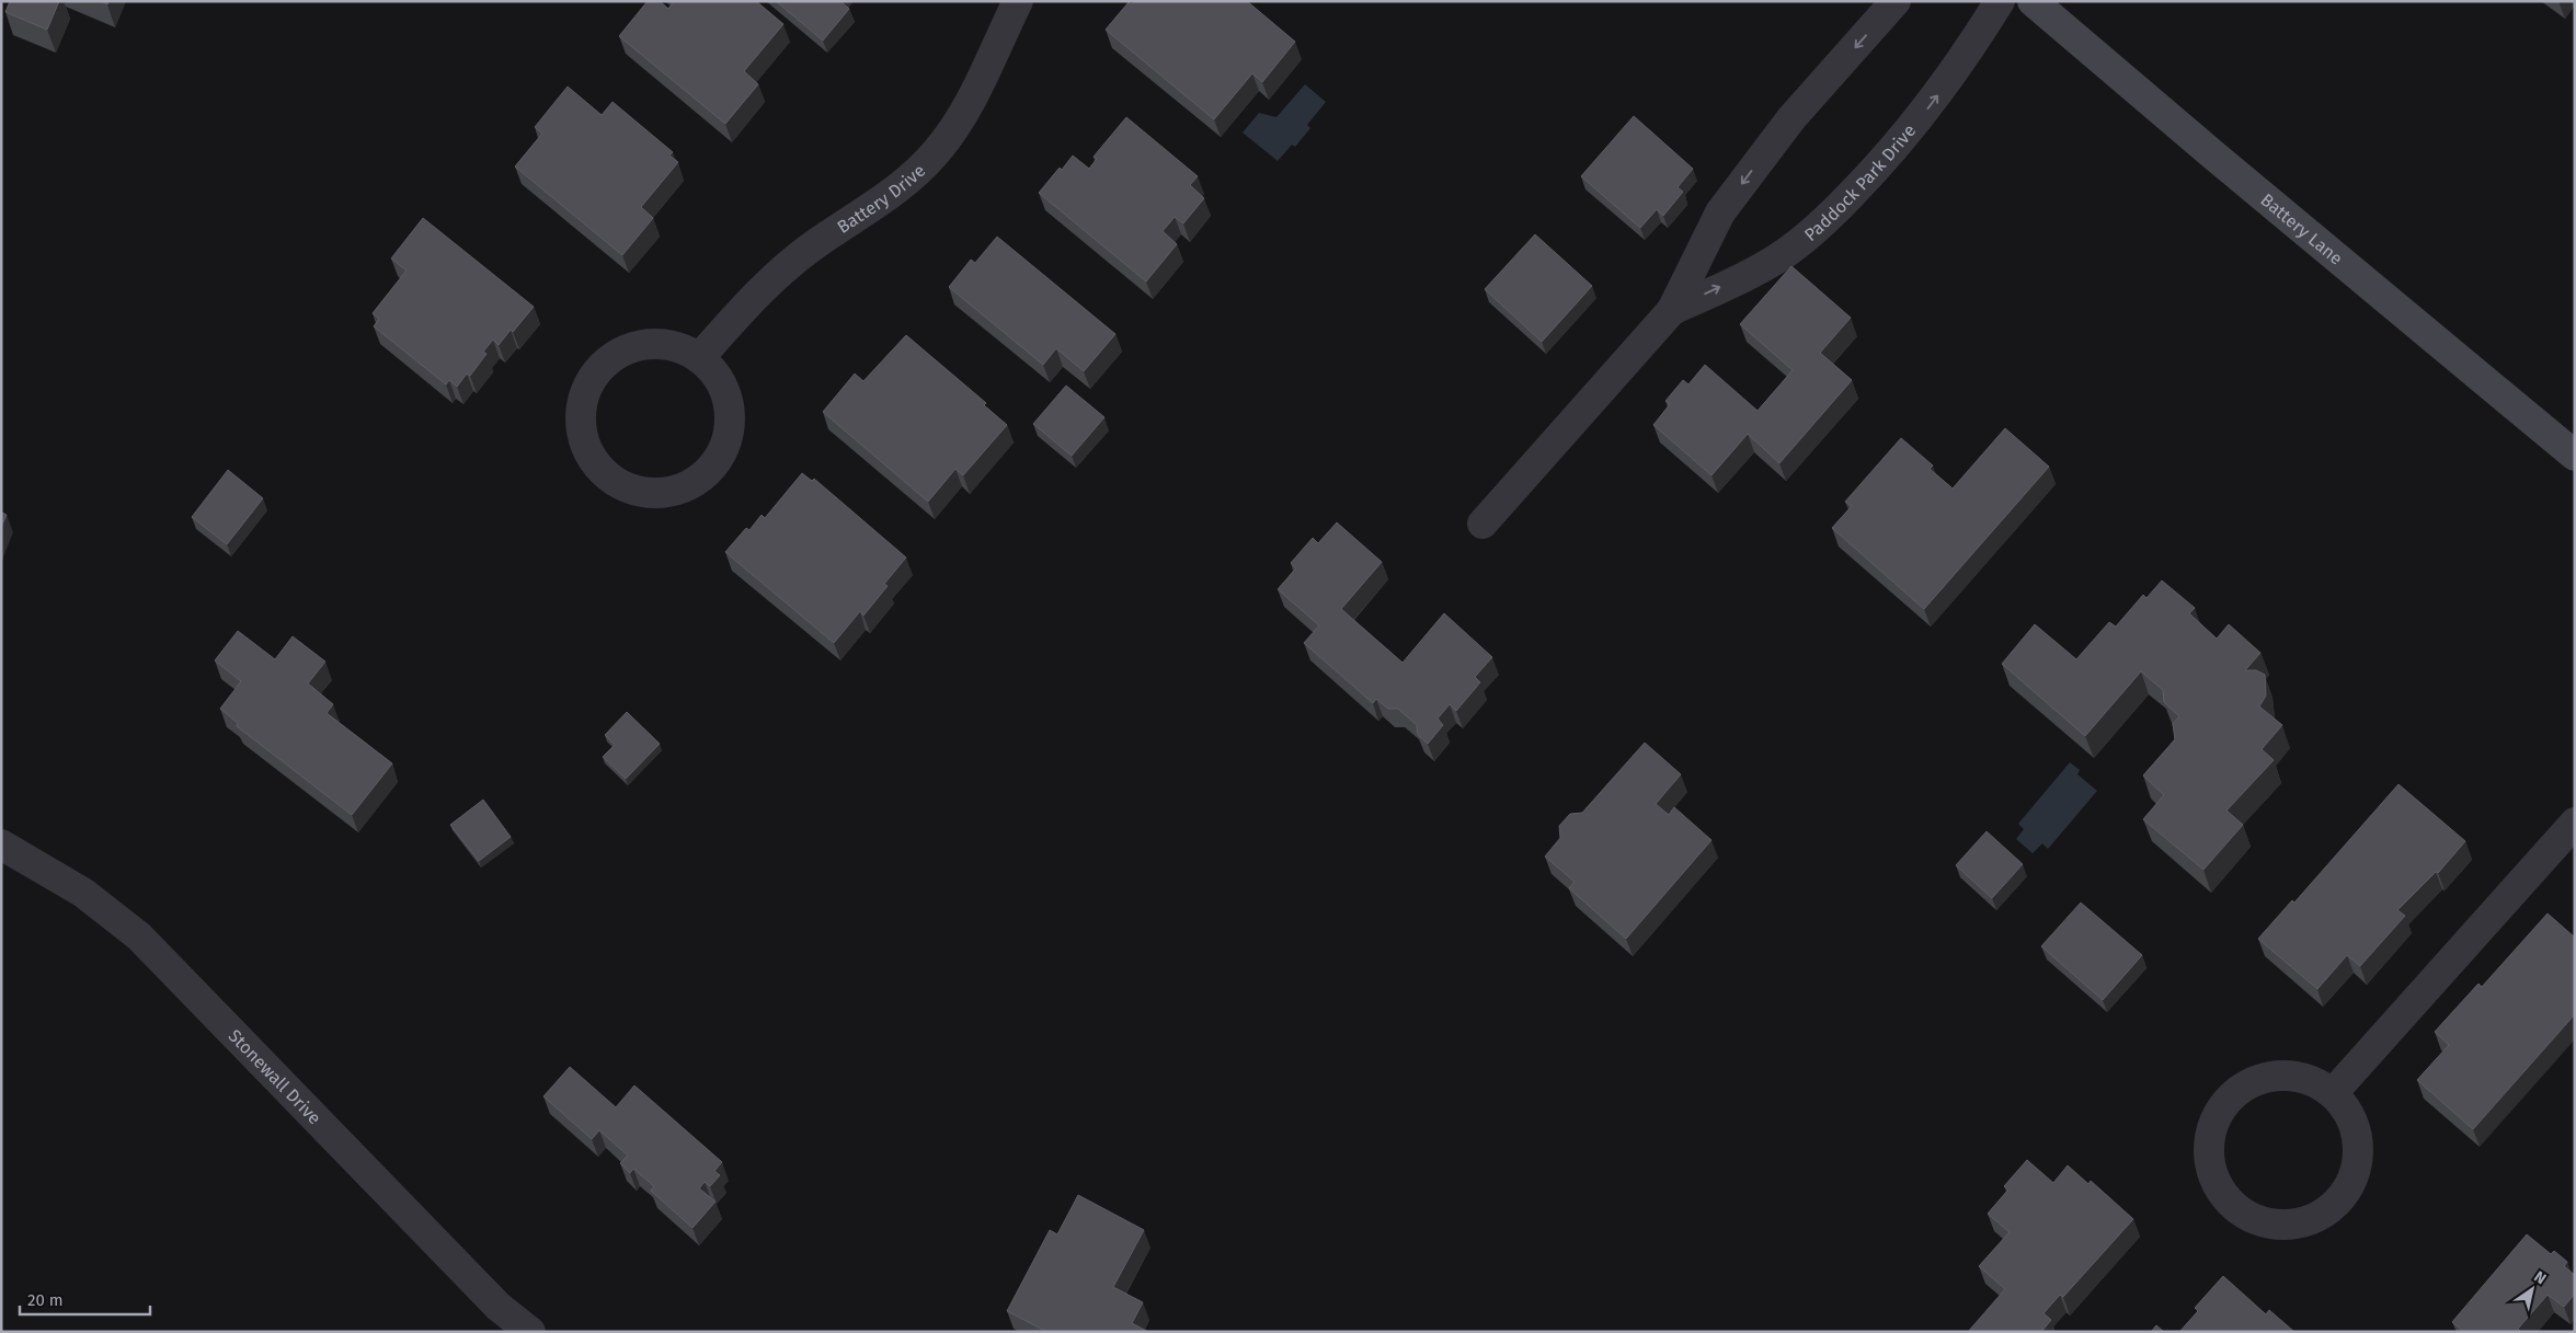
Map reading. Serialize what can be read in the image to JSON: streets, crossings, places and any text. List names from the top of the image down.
{
  "streets": {
    "main road": ["Battery Lane"],
    "street": ["Paddock Park Drive", "Battery Drive", "Stonewall Drive"]
  },
  "scale_bar": "20 m",
  "north": "top right"
}
